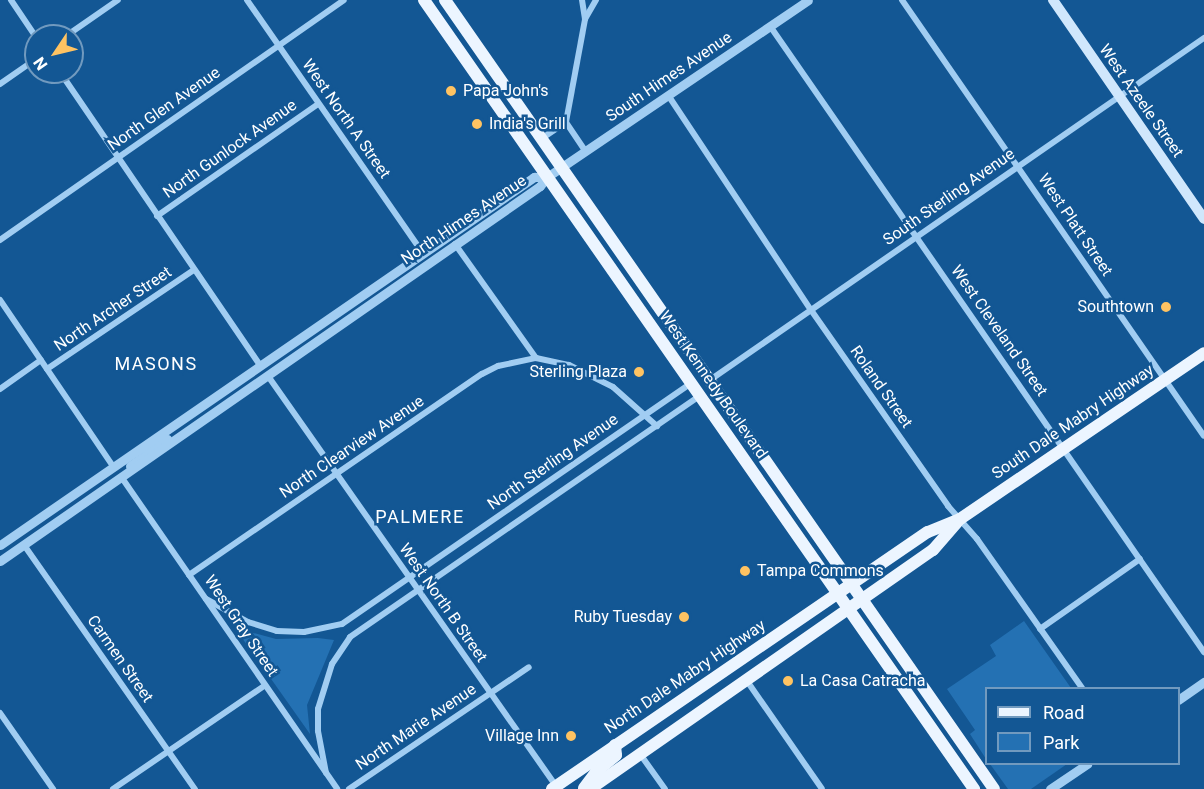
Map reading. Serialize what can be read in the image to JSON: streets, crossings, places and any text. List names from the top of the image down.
{
  "streets": {
    "main road": [
      "West Azeele Street",
      "West Kennedy Boulevard",
      "South Dale Mabry Highway",
      "North Dale Mabry Highway"
    ],
    "street": [
      "South Himes Avenue",
      "North Glen Avenue",
      "West North A Street",
      "North Gunlock Avenue",
      "South Sterling Avenue",
      "North Himes Avenue",
      "West Platt Street",
      "North Archer Street",
      "West Cleveland Street",
      "Roland Street",
      "North Clearview Avenue",
      "North Sterling Avenue",
      "West North B Street",
      "West Gray Street",
      "Carmen Street",
      "North Marie Avenue"
    ]
  },
  "crossings": [
    ["South Himes Avenue", "North Himes Avenue"],
    ["South Himes Avenue", "West Cleveland Street"],
    ["South Himes Avenue", "West Kennedy Boulevard"],
    ["South Himes Avenue", "Roland Street"],
    ["West Azeele Street", "South Sterling Avenue"],
    ["North Glen Avenue", "West North A Street"],
    ["West North A Street", "North Gunlock Avenue"],
    ["West North A Street", "North Himes Avenue"],
    ["South Sterling Avenue", "West Platt Street"],
    ["South Sterling Avenue", "West Cleveland Street"],
    ["South Sterling Avenue", "West Kennedy Boulevard"],
    ["South Sterling Avenue", "Roland Street"],
    ["North Himes Avenue", "West Kennedy Boulevard"],
    ["North Himes Avenue", "West North B Street"],
    ["North Himes Avenue", "West Gray Street"],
    ["North Himes Avenue", "Carmen Street"],
    ["West Platt Street", "South Dale Mabry Highway"],
    ["West Cleveland Street", "South Dale Mabry Highway"],
    ["West Kennedy Boulevard", "North Sterling Avenue"],
    ["West Kennedy Boulevard", "North Dale Mabry Highway"],
    ["Roland Street", "South Dale Mabry Highway"],
    ["Roland Street", "North Dale Mabry Highway"],
    ["South Dale Mabry Highway", "North Dale Mabry Highway"],
    ["North Clearview Avenue", "West North B Street"],
    ["North Clearview Avenue", "West Gray Street"],
    ["North Sterling Avenue", "West North B Street"],
    ["North Sterling Avenue", "West Gray Street"],
    ["West North B Street", "North Dale Mabry Highway"],
    ["West North B Street", "North Marie Avenue"]
  ],
  "districts": ["MASONS", "PALMERE"],
  "places": [
    "Papa John's",
    "India's Grill",
    "Southtown",
    "Sterling Plaza",
    "Tampa Commons",
    "Ruby Tuesday",
    "La Casa Catracha",
    "Village Inn"
  ],
  "legend": ["Road", "Park"],
  "north": "bottom left"
}
